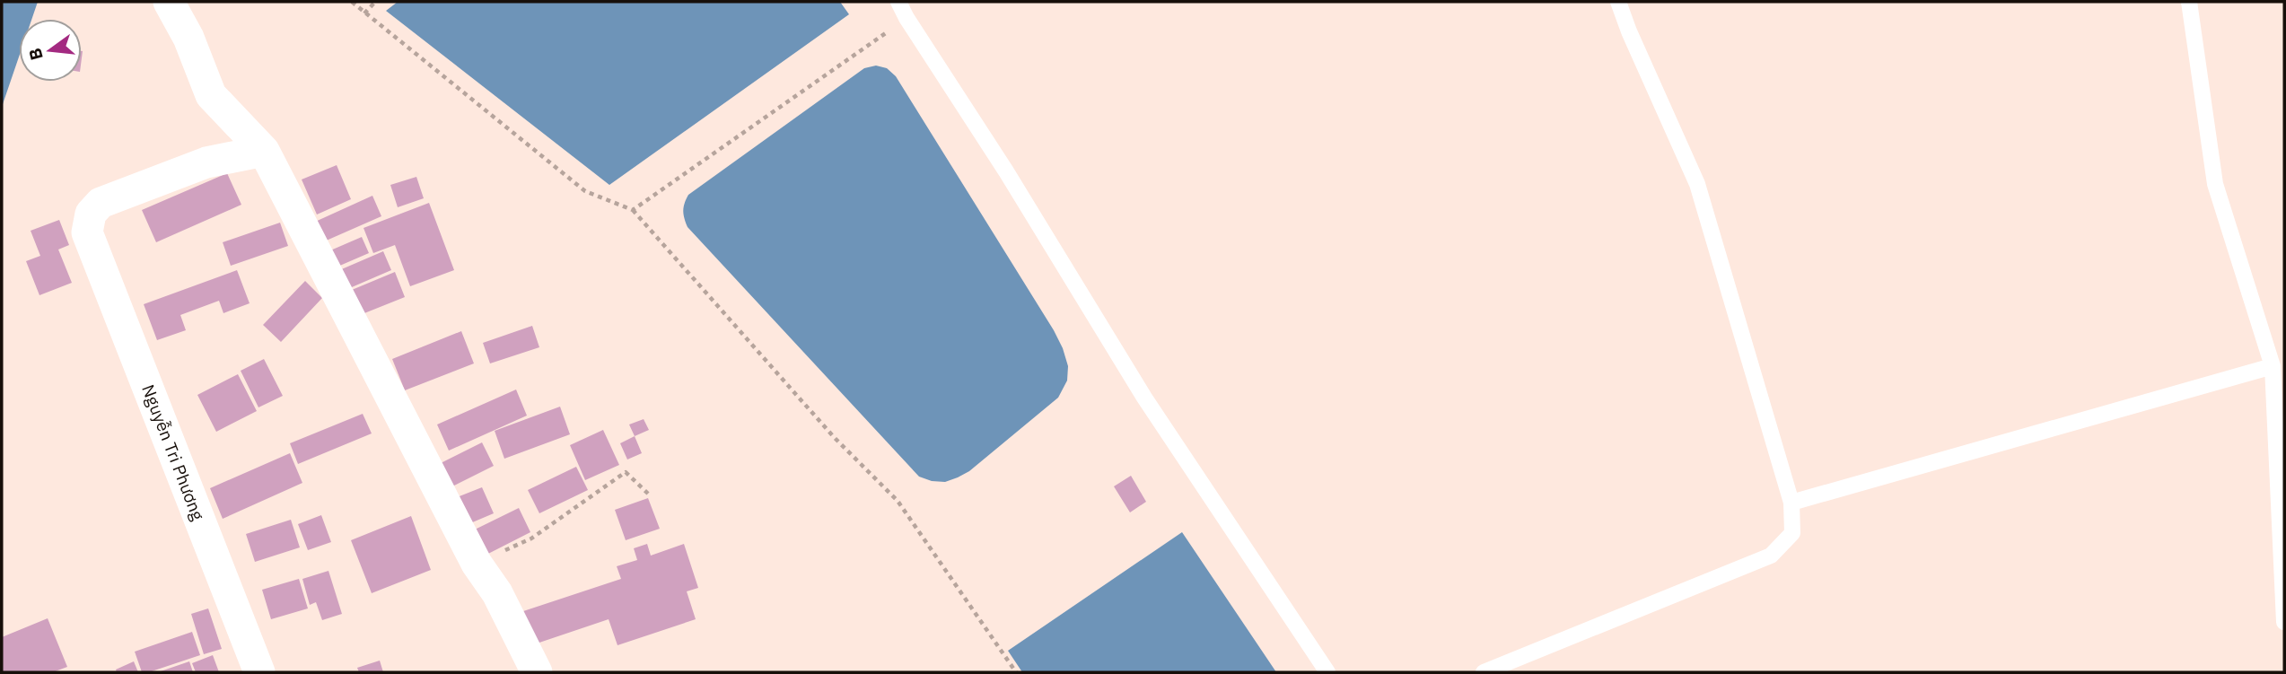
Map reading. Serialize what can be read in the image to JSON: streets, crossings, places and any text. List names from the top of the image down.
{
  "streets": {
    "street": ["Nguyễn Tri Phương"]
  },
  "north": "left"
}
